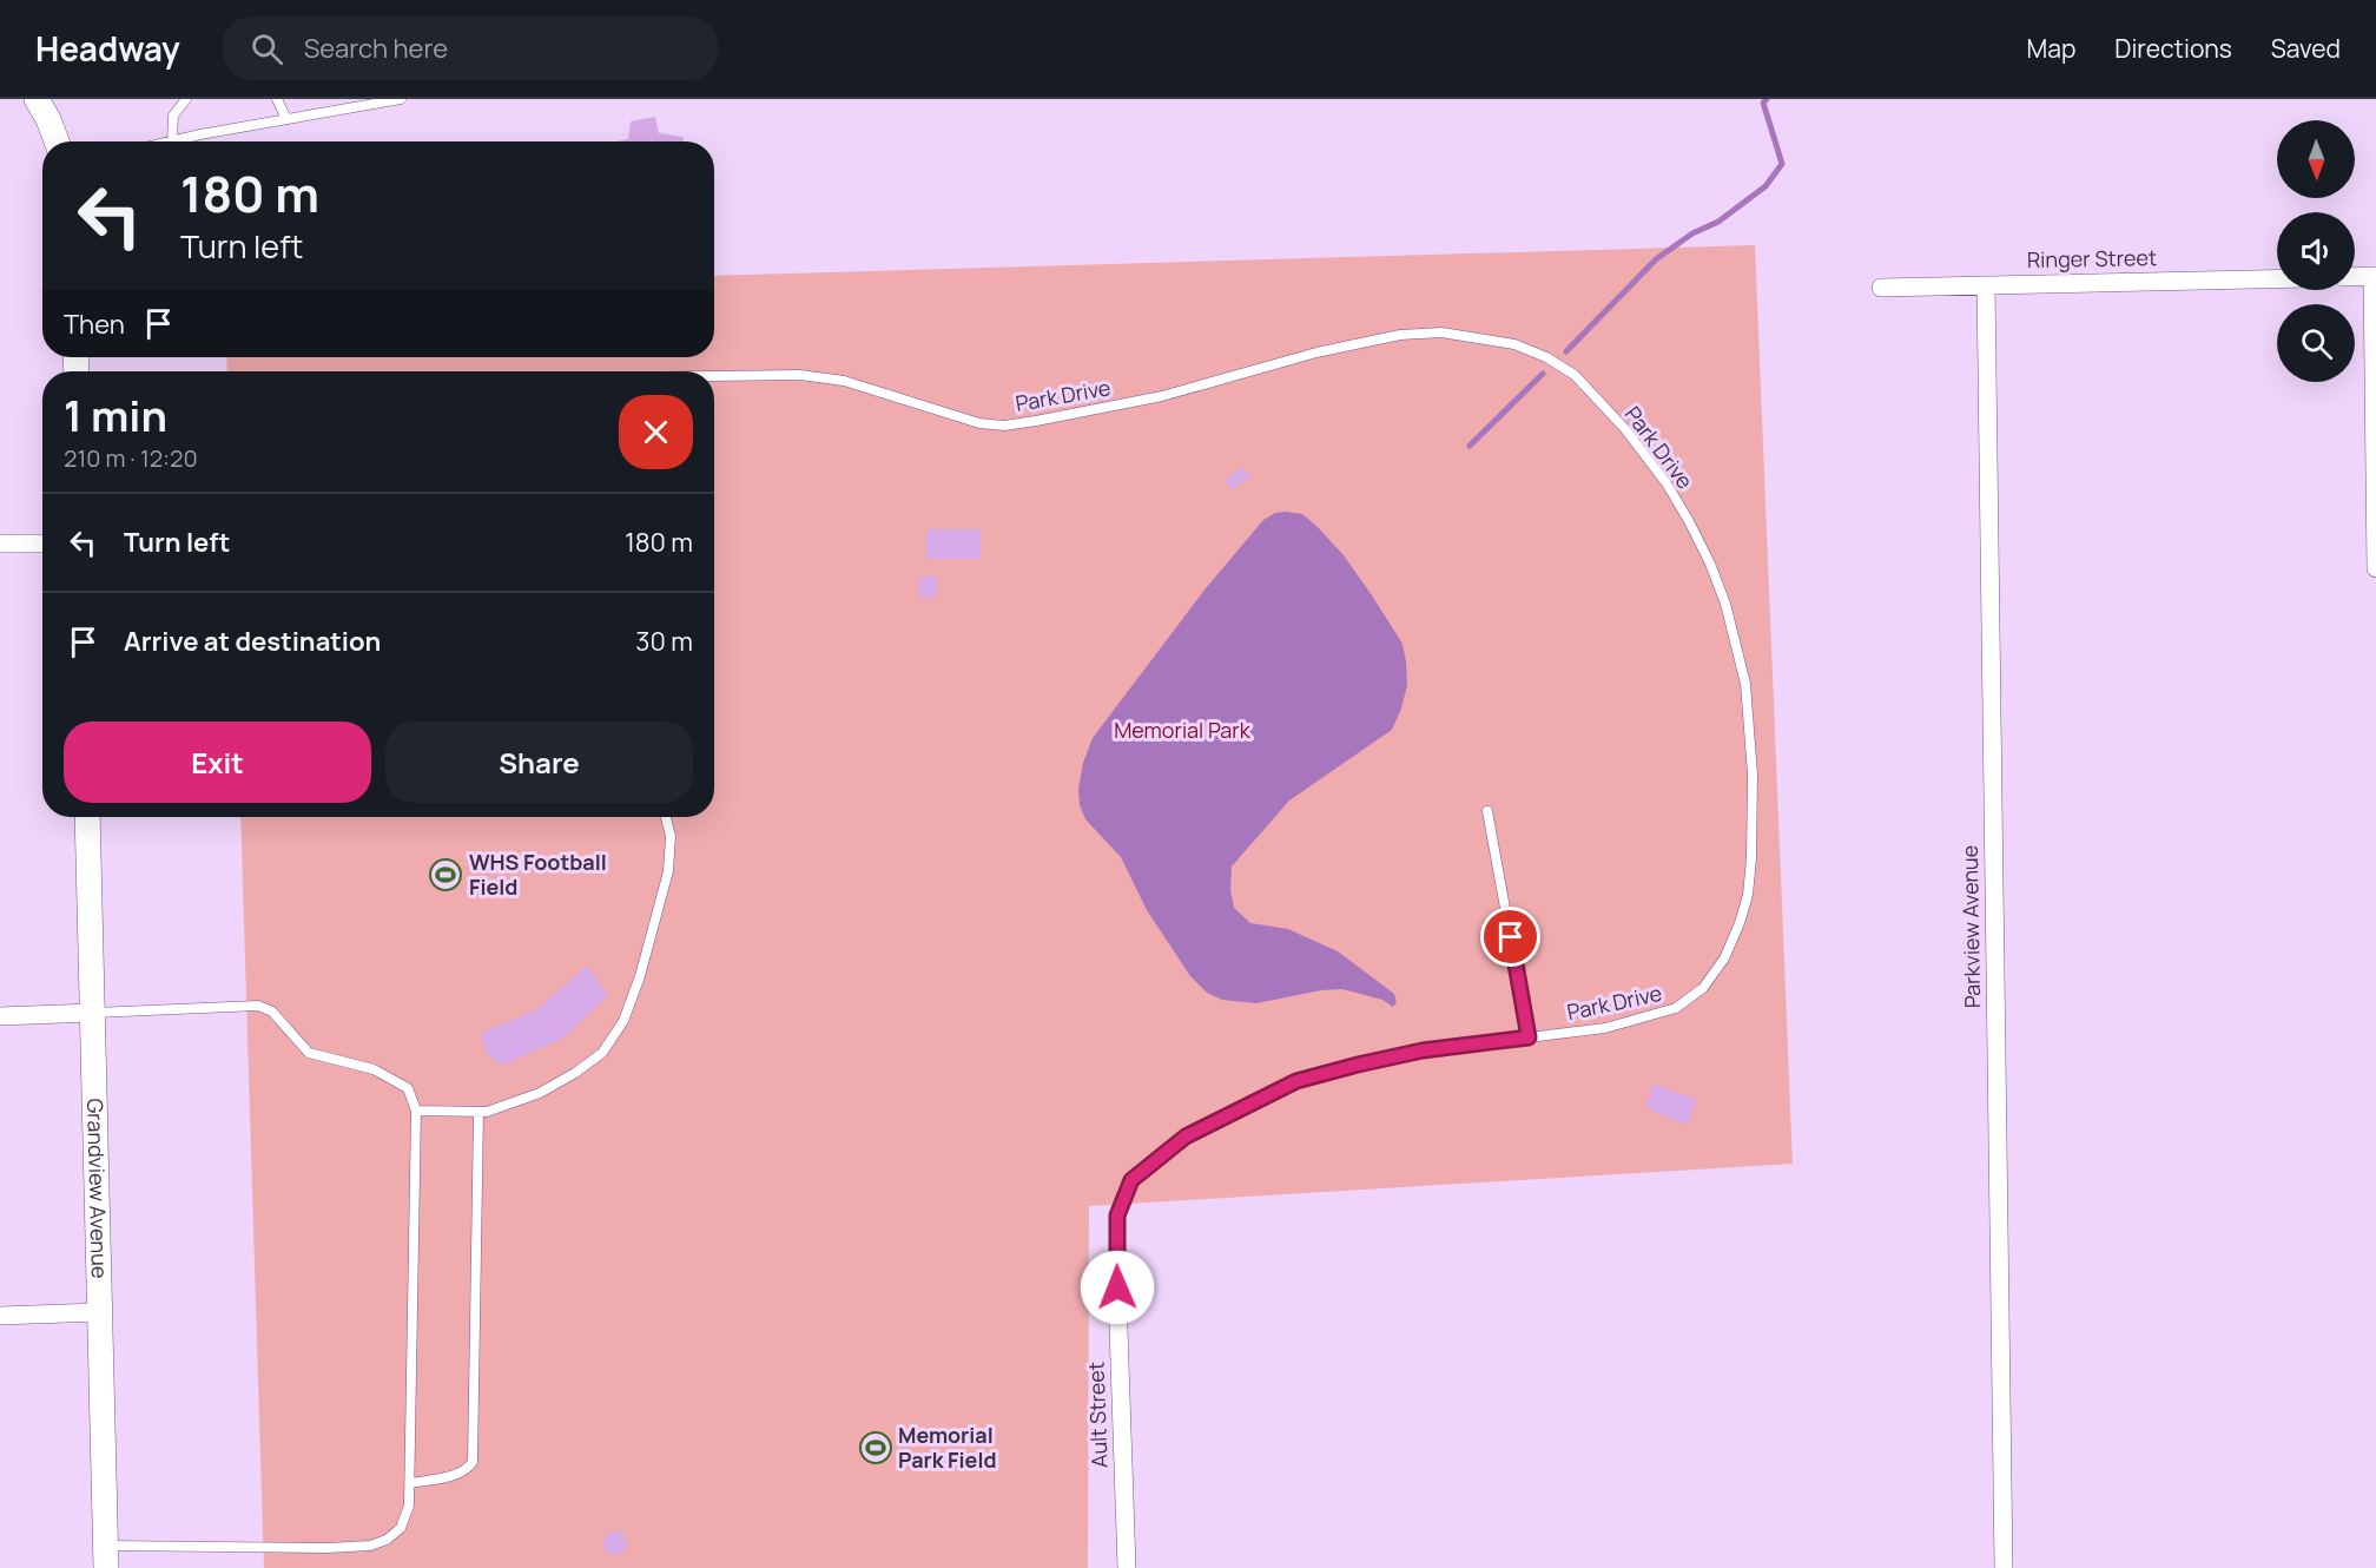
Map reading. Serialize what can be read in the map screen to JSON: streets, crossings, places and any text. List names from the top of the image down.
{
  "streets": {
    "street": [
      "Ringer Street",
      "Parkview Avenue",
      "Grandview Avenue",
      "Ault Street"
    ],
    "lane": ["Park Drive"]
  },
  "crossings": [
    ["Ringer Street", "Parkview Avenue"],
    ["Park Drive", "Ault Street"]
  ],
  "parks": ["Memorial Park"],
  "places": {
    "sports": ["WHS Football Field", "Memorial Park Field"]
  },
  "north": "bottom",
  "page": {
    "header": "Headway",
    "search": "Search here",
    "nav": ["Map", "Directions", "Saved"],
    "turn": ["180 m", "Turn left"],
    "then": "Then",
    "heading": ["1 min", "210 m · 12:20"],
    "list": [
      {
        "name": "Turn left",
        "value": "180 m"
      },
      {
        "name": "Arrive at destination",
        "value": "30 m"
      }
    ],
    "buttons": ["Exit", "Share"]
  }
}
